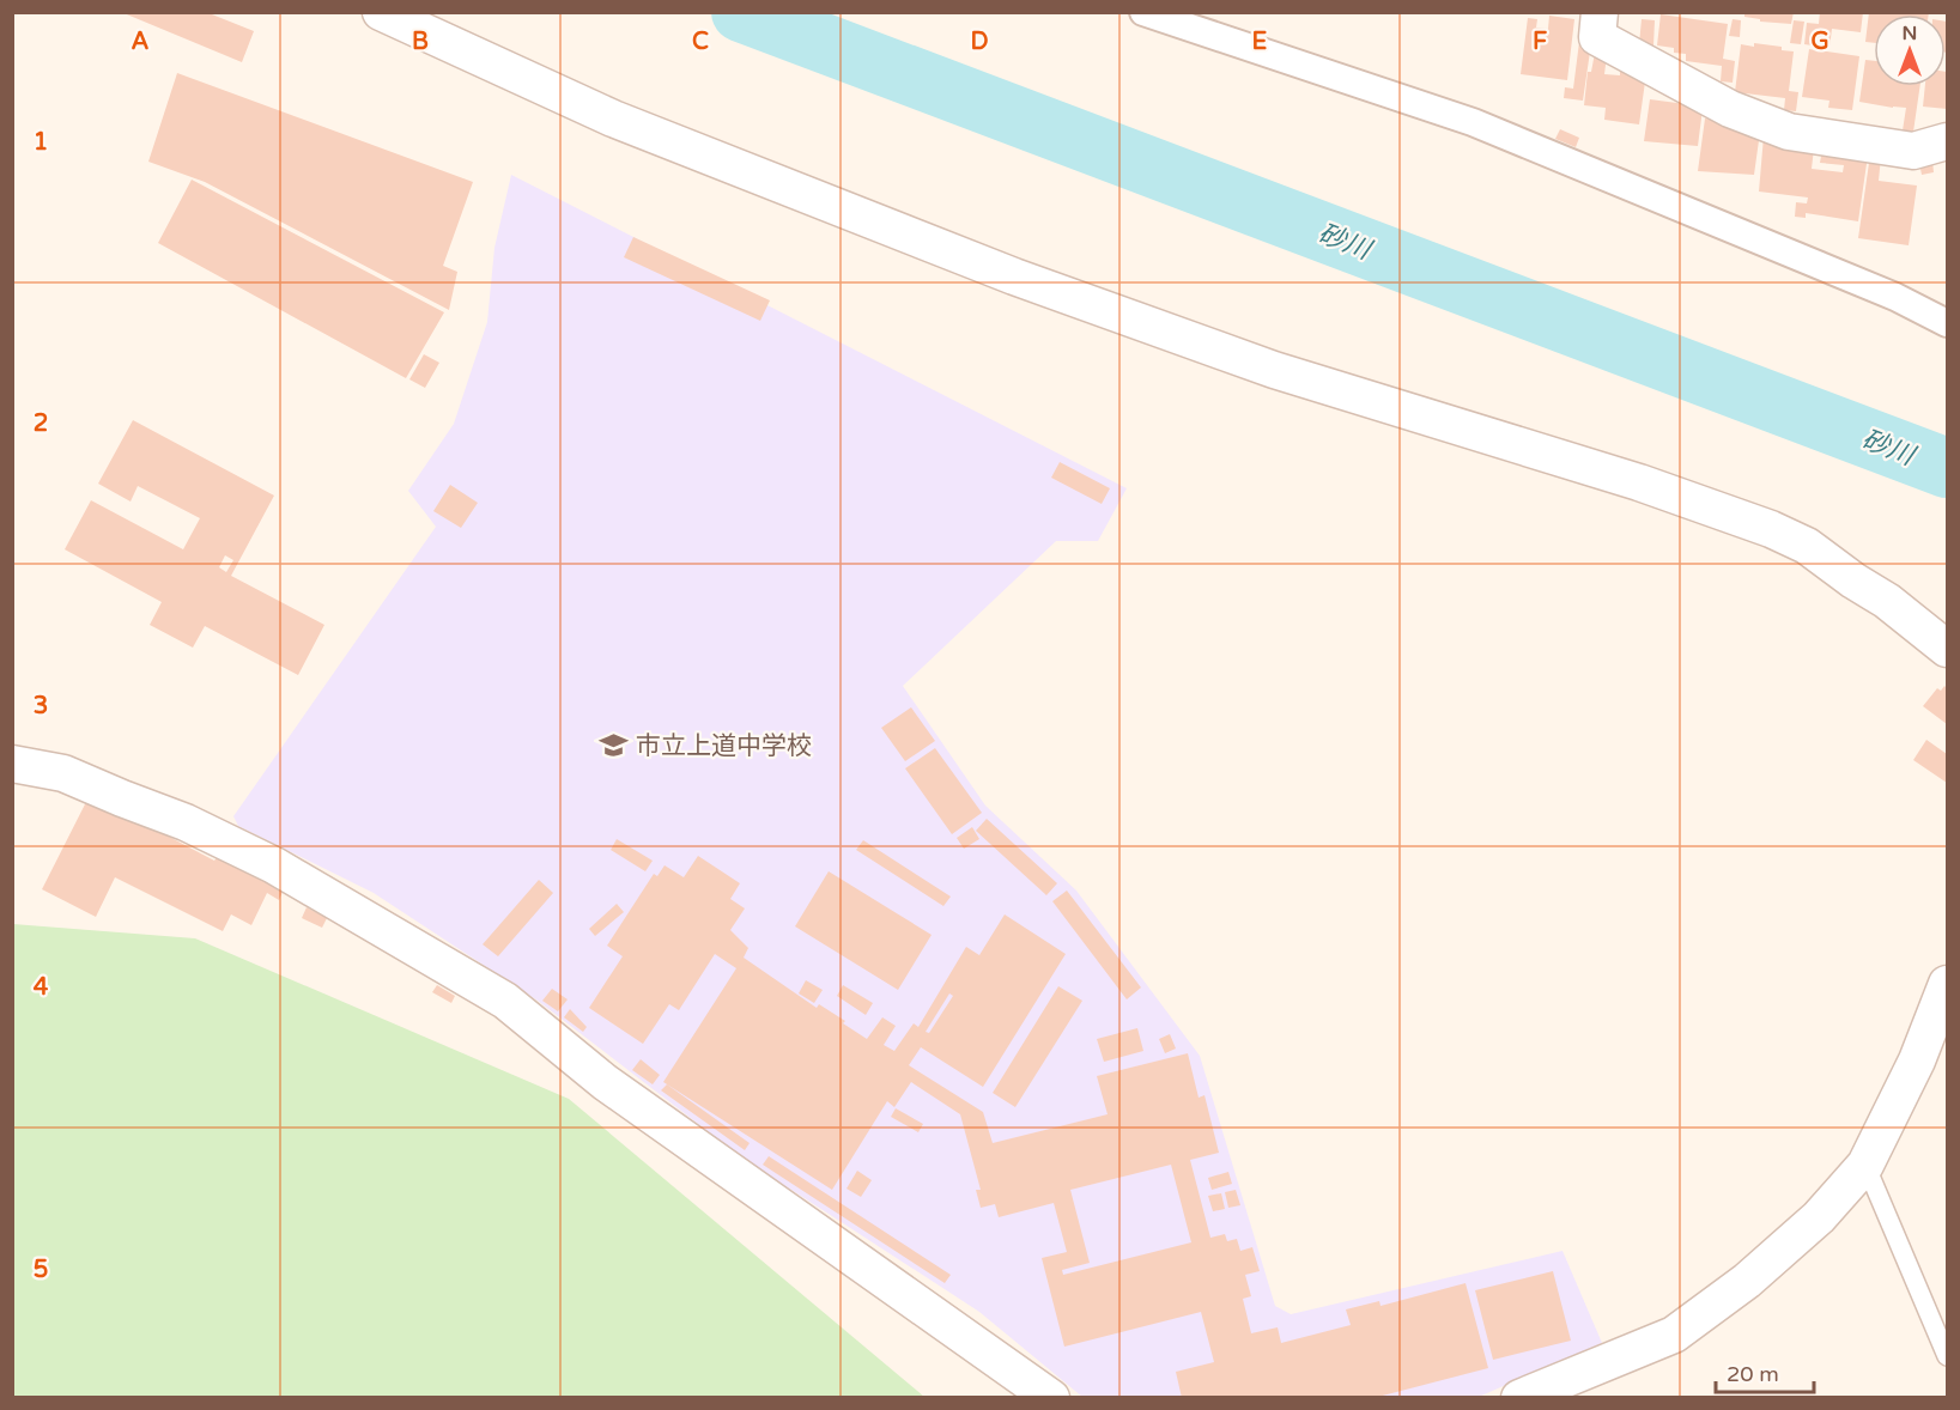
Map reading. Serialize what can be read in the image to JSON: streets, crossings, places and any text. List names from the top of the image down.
{
  "water": ["砂川"],
  "places": {
    "school or university": ["市立上道中学校"]
  },
  "scale_bar": "20 m",
  "north": "top",
  "grid": {
    "columns": [
      "A",
      "B",
      "C",
      "D",
      "E",
      "F",
      "G"
    ],
    "rows": [
      "1",
      "2",
      "3",
      "4",
      "5"
    ]
  }
}
